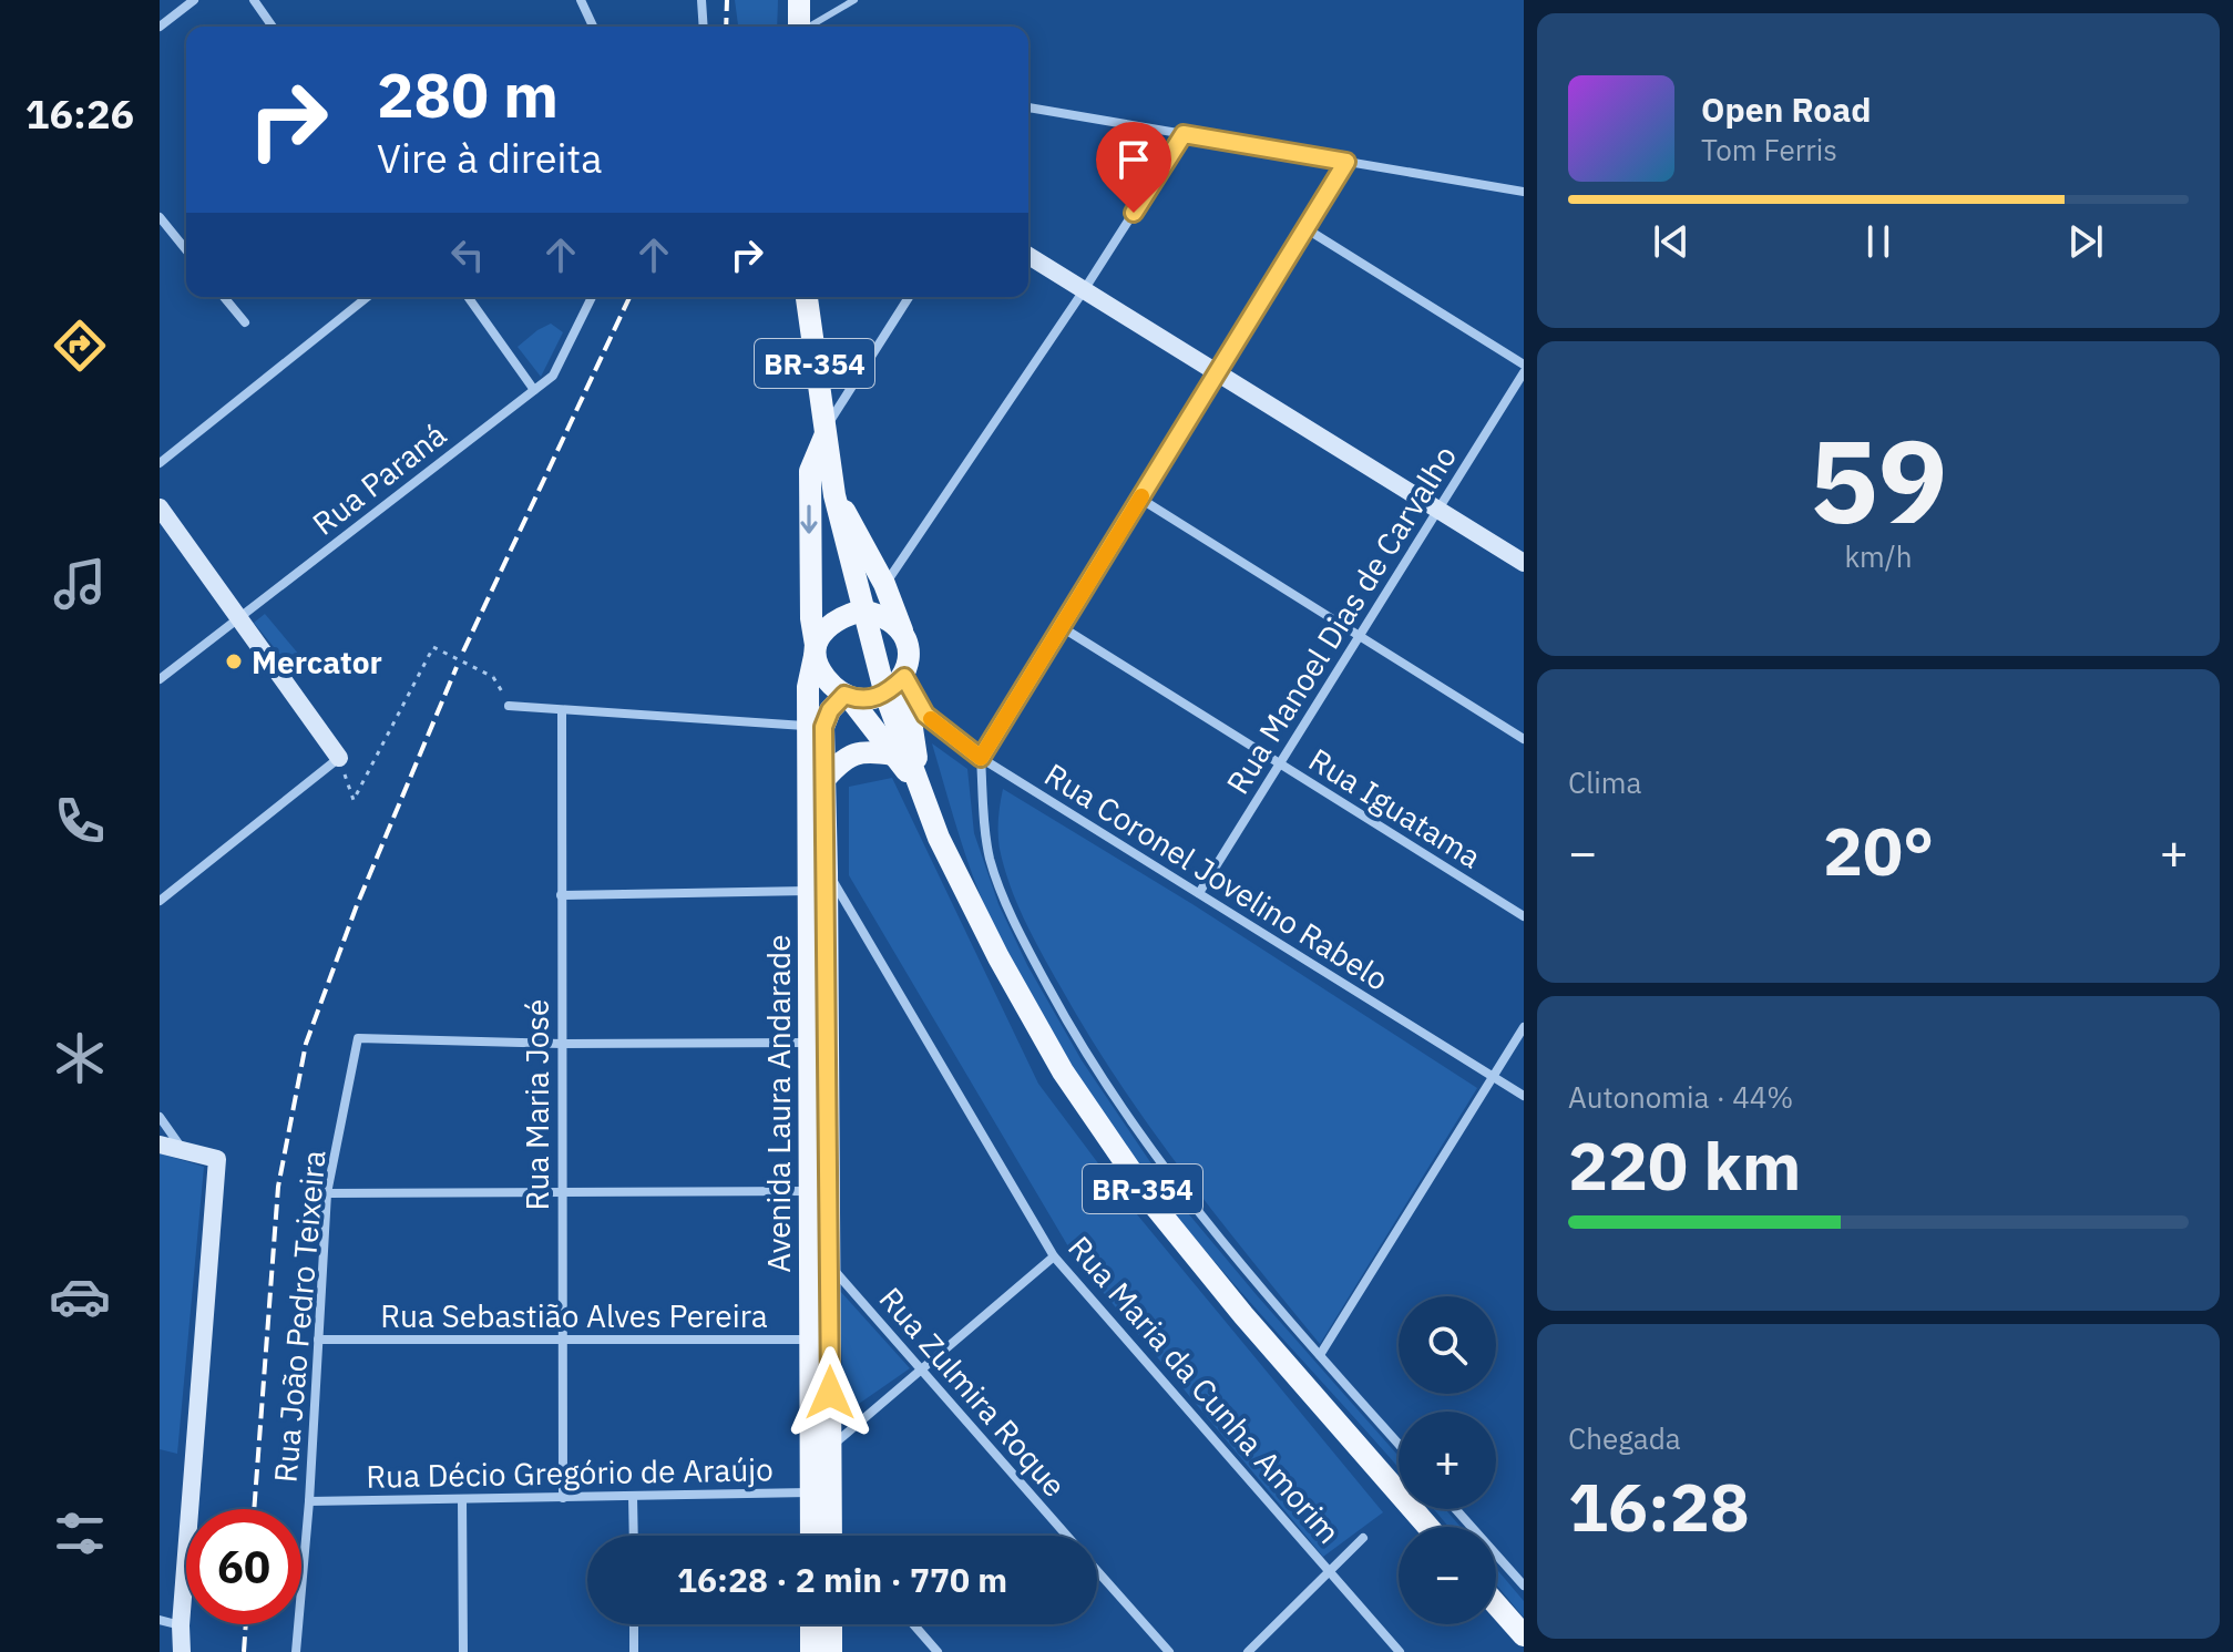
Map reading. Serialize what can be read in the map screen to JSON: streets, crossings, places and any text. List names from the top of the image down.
{
  "streets": {
    "main road": ["BR-354", "Avenida Laura Andarade"],
    "street": [
      "Rua Paraná",
      "Rua Manoel Dias de Carvalho",
      "Rua Iguatama",
      "Rua Coronel Jovelino Rabelo",
      "Rua Maria José",
      "Rua Sebastião Alves Pereira",
      "Rua João Pedro Teixeira",
      "Rua Maria da Cunha Amorim",
      "Rua Zulmira Roque",
      "Rua Décio Gregório de Araújo"
    ]
  },
  "crossings": [
    ["BR-354", "Avenida Laura Andarade"],
    ["Rua Manoel Dias de Carvalho", "Rua Iguatama"],
    ["Rua Manoel Dias de Carvalho", "Rua Coronel Jovelino Rabelo"],
    ["Avenida Laura Andarade", "Rua Sebastião Alves Pereira"],
    ["Avenida Laura Andarade", "Rua Maria da Cunha Amorim"],
    ["Avenida Laura Andarade", "Rua Décio Gregório de Araújo"],
    ["Rua Maria José", "Rua Sebastião Alves Pereira"],
    ["Rua Maria José", "Rua João Pedro Teixeira"],
    ["Rua Maria José", "Rua Décio Gregório de Araújo"],
    ["Rua Sebastião Alves Pereira", "Rua João Pedro Teixeira"],
    ["Rua João Pedro Teixeira", "Rua Décio Gregório de Araújo"]
  ],
  "places": ["Mercator"],
  "page": {
    "tabs": "16:26",
    "turn": ["280 m", "Vire à direita"],
    "song": ["Open Road", "Tom Ferris"],
    "tile": [
      ["59", "km/h"],
      "Clima",
      ["Autonomia · 44%", "220 km"],
      ["Chegada", "16:28"]
    ],
    "heat": ["−", "20°", "+"],
    "map_buttons": ["+", "−"],
    "limit": "60",
    "trip": "16:28 · 2 min · 770 m"
  }
}
